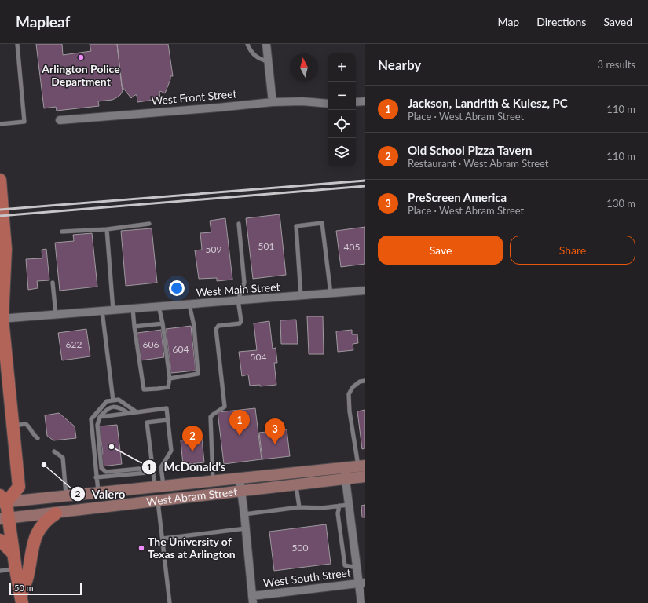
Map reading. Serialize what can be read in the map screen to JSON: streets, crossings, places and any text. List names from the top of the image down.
{
  "streets": {
    "main road": ["West Abram Street"],
    "street": ["West Front Street", "West Main Street", "West South Street"]
  },
  "places": [
    "Arlington Police Department",
    "McDonald's",
    "Valero",
    "The University of Texas at Arlington"
  ],
  "house_numbers": [
    "501",
    "405",
    "509",
    "622",
    "606",
    "604",
    "504",
    "500"
  ],
  "scale_bar": "50 m",
  "north": "top",
  "page": {
    "header": "Mapleaf",
    "nav": ["Map", "Directions", "Saved"],
    "heading": ["Nearby", "3 results"],
    "map_buttons": ["+", "−"],
    "list": [
      {
        "mark": "1",
        "name": "Jackson, Landrith & Kulesz, PC",
        "note": "Place · West Abram Street",
        "value": "110 m"
      },
      {
        "mark": "2",
        "name": "Old School Pizza Tavern",
        "note": "Restaurant · West Abram Street",
        "value": "110 m"
      },
      {
        "mark": "3",
        "name": "PreScreen America",
        "note": "Place · West Abram Street",
        "value": "130 m"
      }
    ],
    "buttons": ["Save", "Share"],
    "pins": ["1", "3", "2"],
    "scale": "50 m"
  }
}
